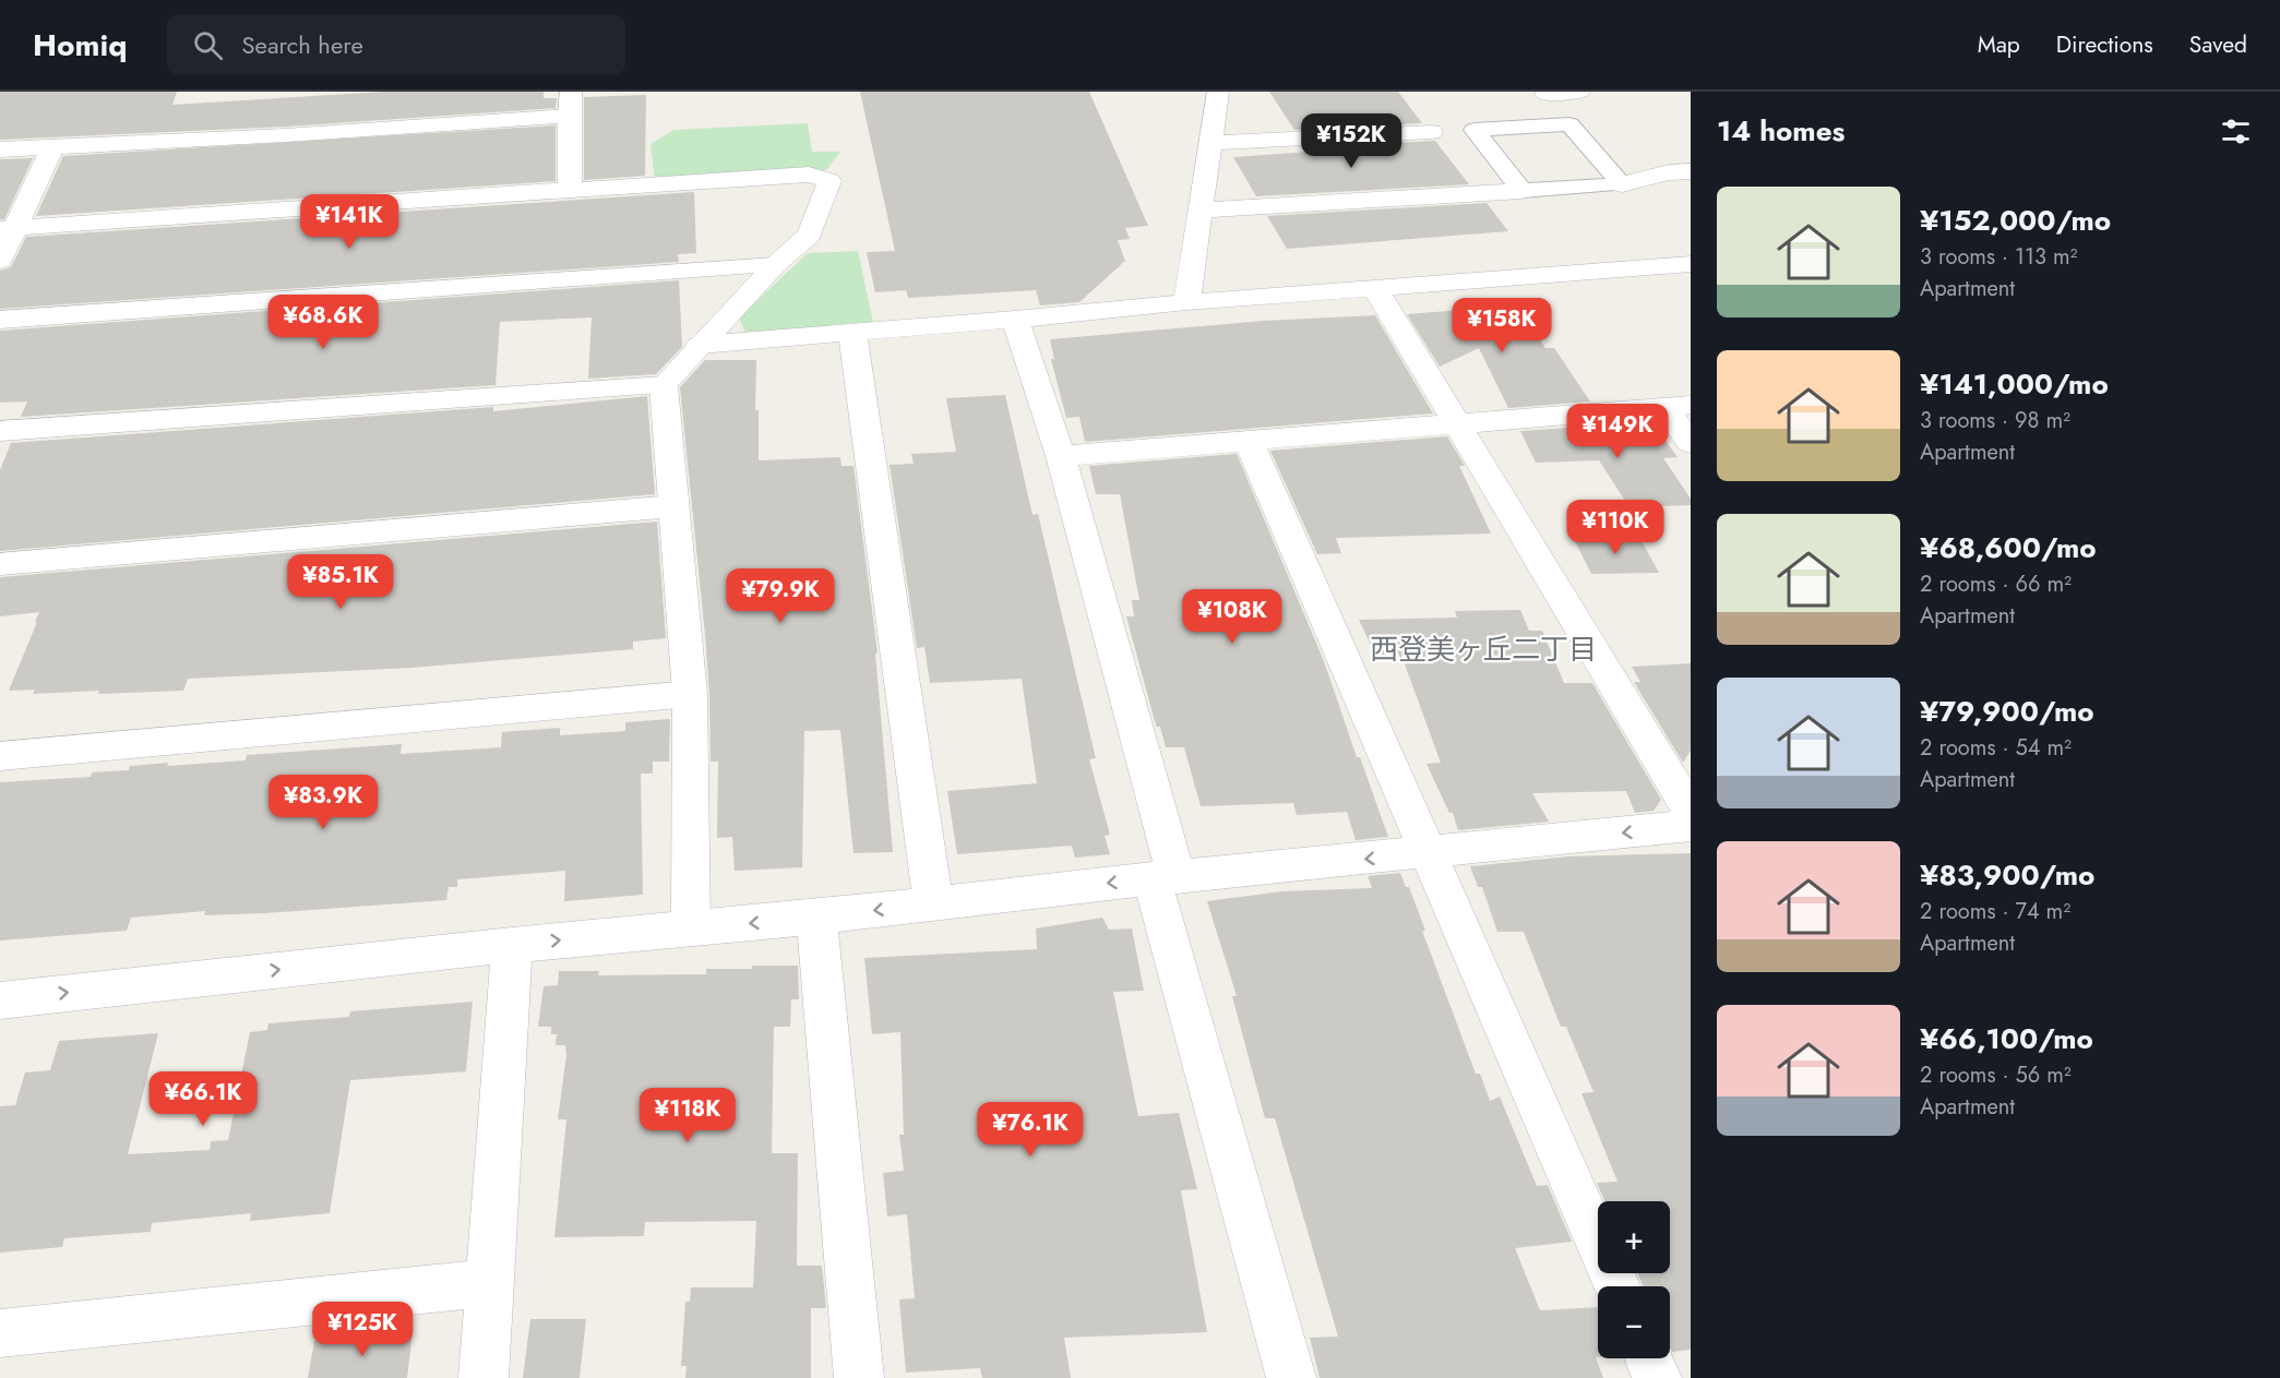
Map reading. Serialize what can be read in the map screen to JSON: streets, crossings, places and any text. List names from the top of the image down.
{
  "districts": ["西登美ヶ丘二丁目"],
  "page": {
    "header": "Homiq",
    "search": "Search here",
    "nav": ["Map", "Directions", "Saved"],
    "heading": "14 homes",
    "price": [
      "¥152K",
      "¥141K",
      "¥68.6K",
      "¥158K",
      "¥149K",
      "¥110K",
      "¥85.1K",
      "¥79.9K",
      "¥108K",
      "¥83.9K",
      "¥66.1K",
      "¥118K",
      "¥76.1K",
      "¥125K"
    ],
    "list": [
      {
        "name": "¥152,000/mo",
        "note": "3 rooms · 113 m² · Apartment"
      },
      {
        "name": "¥141,000/mo",
        "note": "3 rooms · 98 m² · Apartment"
      },
      {
        "name": "¥68,600/mo",
        "note": "2 rooms · 66 m² · Apartment"
      },
      {
        "name": "¥79,900/mo",
        "note": "2 rooms · 54 m² · Apartment"
      },
      {
        "name": "¥83,900/mo",
        "note": "2 rooms · 74 m² · Apartment"
      },
      {
        "name": "¥66,100/mo",
        "note": "2 rooms · 56 m² · Apartment"
      }
    ],
    "map_buttons": ["+", "−"]
  }
}
